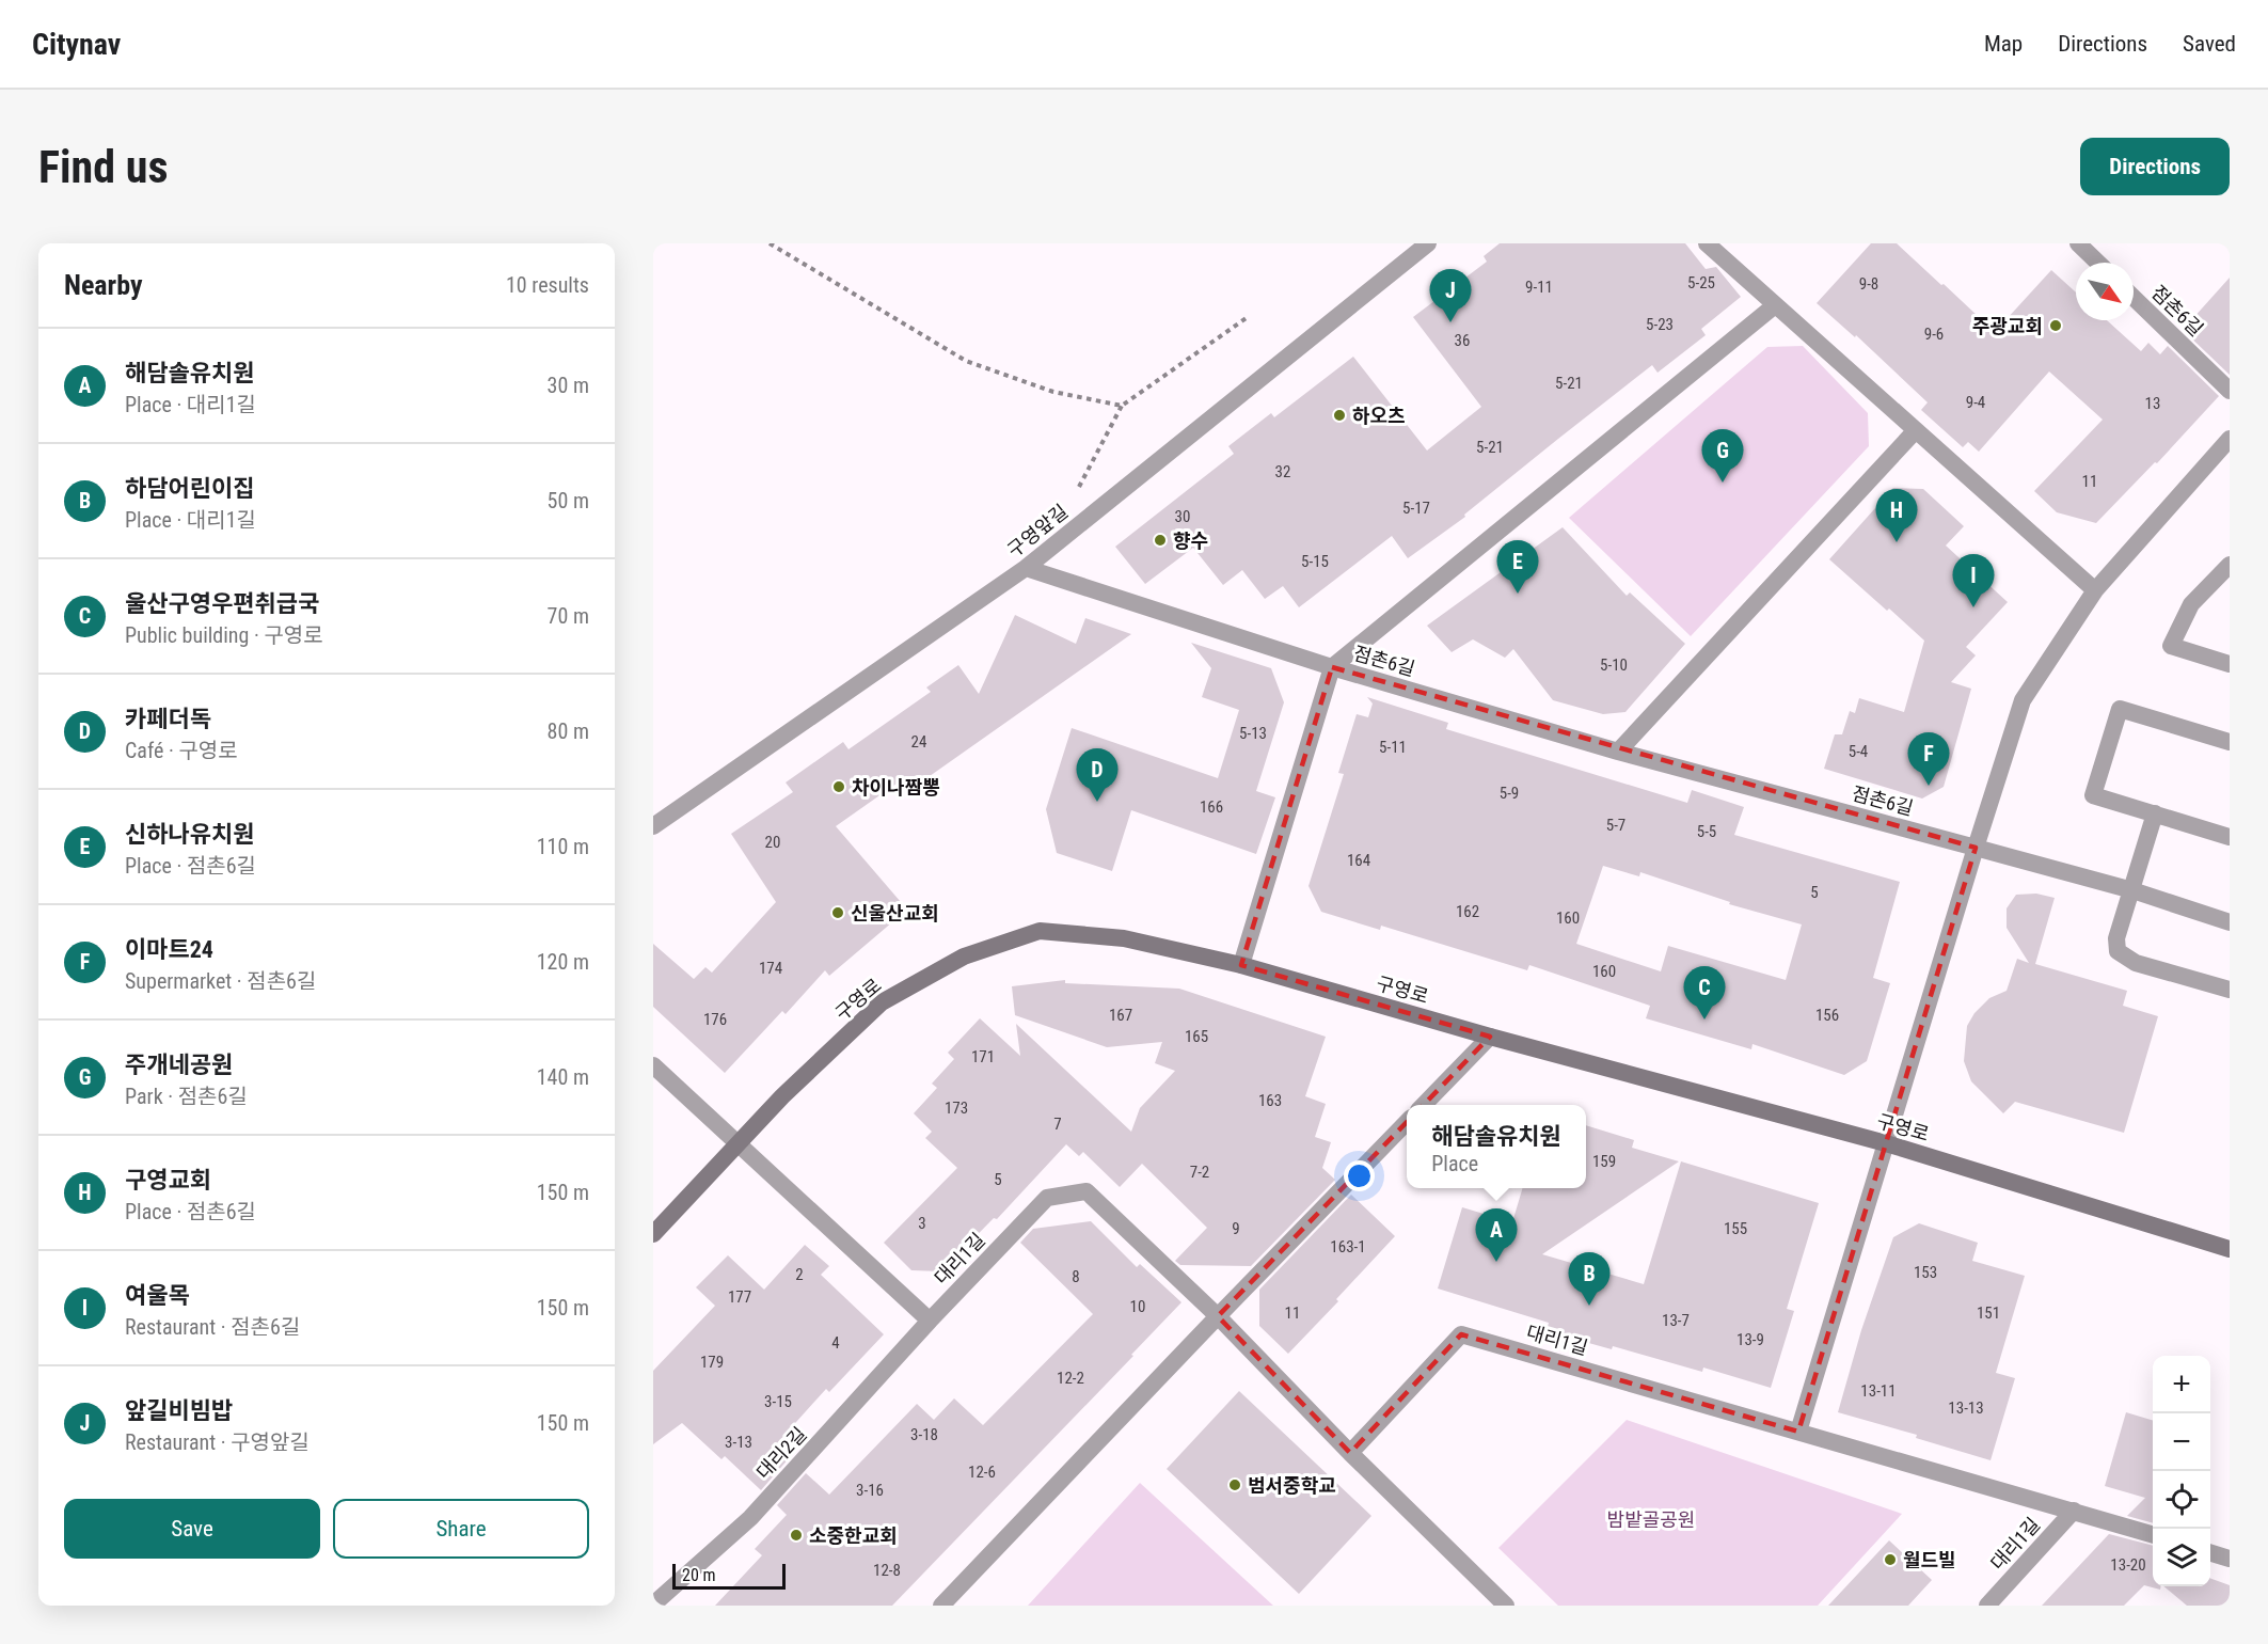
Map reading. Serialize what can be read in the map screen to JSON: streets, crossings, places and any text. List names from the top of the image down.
{
  "streets": {
    "main road": ["구영로"],
    "street": [
      "점촌6길",
      "구영앞길",
      "대리1길",
      "대리2길"
    ]
  },
  "crossings": [
    ["대리1길", "대리2길"]
  ],
  "parks": ["밤밭골공원"],
  "places": [
    "주광교회",
    "하오츠",
    "향수",
    "차이나짬뽕",
    "신울산교회",
    "범서중학교",
    "소중한교회",
    "월드빌"
  ],
  "house_numbers": [
    "5-25",
    "9-8",
    "9-11",
    "5-23",
    "9-6",
    "36",
    "5-21",
    "9-4",
    "13",
    "5-21",
    "32",
    "11",
    "5-17",
    "30",
    "5-15",
    "5-10",
    "5-13",
    "24",
    "5-11",
    "5-4",
    "5-9",
    "166",
    "5-7",
    "5-5",
    "20",
    "164",
    "5",
    "162",
    "160",
    "174",
    "160",
    "167",
    "156",
    "176",
    "165",
    "171",
    "163",
    "173",
    "7",
    "159",
    "7-2",
    "5",
    "3",
    "9",
    "155",
    "163-1",
    "153",
    "2",
    "8",
    "177",
    "10",
    "11",
    "151",
    "13-7",
    "13-9",
    "4",
    "179",
    "12-2",
    "13-11",
    "3-15",
    "13-13",
    "3-18",
    "3-13",
    "12-6",
    "3-16",
    "13-20",
    "12-8"
  ],
  "scale_bar": "20 m",
  "north": "bottom right",
  "page": {
    "header": "Citynav",
    "nav": ["Map", "Directions", "Saved"],
    "buttons": [
      "Directions",
      ["Save", "Share"]
    ],
    "title": "Find us",
    "heading": ["Nearby", "10 results"],
    "pins": [
      "J",
      "G",
      "H",
      "E",
      "I",
      "F",
      "D",
      "C",
      "A",
      "B"
    ],
    "list": [
      {
        "mark": "A",
        "name": "해담솔유치원",
        "note": "Place · 대리1길",
        "value": "30 m"
      },
      {
        "mark": "B",
        "name": "하담어린이집",
        "note": "Place · 대리1길",
        "value": "50 m"
      },
      {
        "mark": "C",
        "name": "울산구영우편취급국",
        "note": "Public building · 구영로",
        "value": "70 m"
      },
      {
        "mark": "D",
        "name": "카페더독",
        "note": "Café · 구영로",
        "value": "80 m"
      },
      {
        "mark": "E",
        "name": "신하나유치원",
        "note": "Place · 점촌6길",
        "value": "110 m"
      },
      {
        "mark": "F",
        "name": "이마트24",
        "note": "Supermarket · 점촌6길",
        "value": "120 m"
      },
      {
        "mark": "G",
        "name": "주개네공원",
        "note": "Park · 점촌6길",
        "value": "140 m"
      },
      {
        "mark": "H",
        "name": "구영교회",
        "note": "Place · 점촌6길",
        "value": "150 m"
      },
      {
        "mark": "I",
        "name": "여울목",
        "note": "Restaurant · 점촌6길",
        "value": "150 m"
      },
      {
        "mark": "J",
        "name": "앞길비빔밥",
        "note": "Restaurant · 구영앞길",
        "value": "150 m"
      }
    ],
    "popup": ["해담솔유치원", "Place"],
    "map_buttons": ["+", "−"],
    "scale": "20 m"
  }
}
